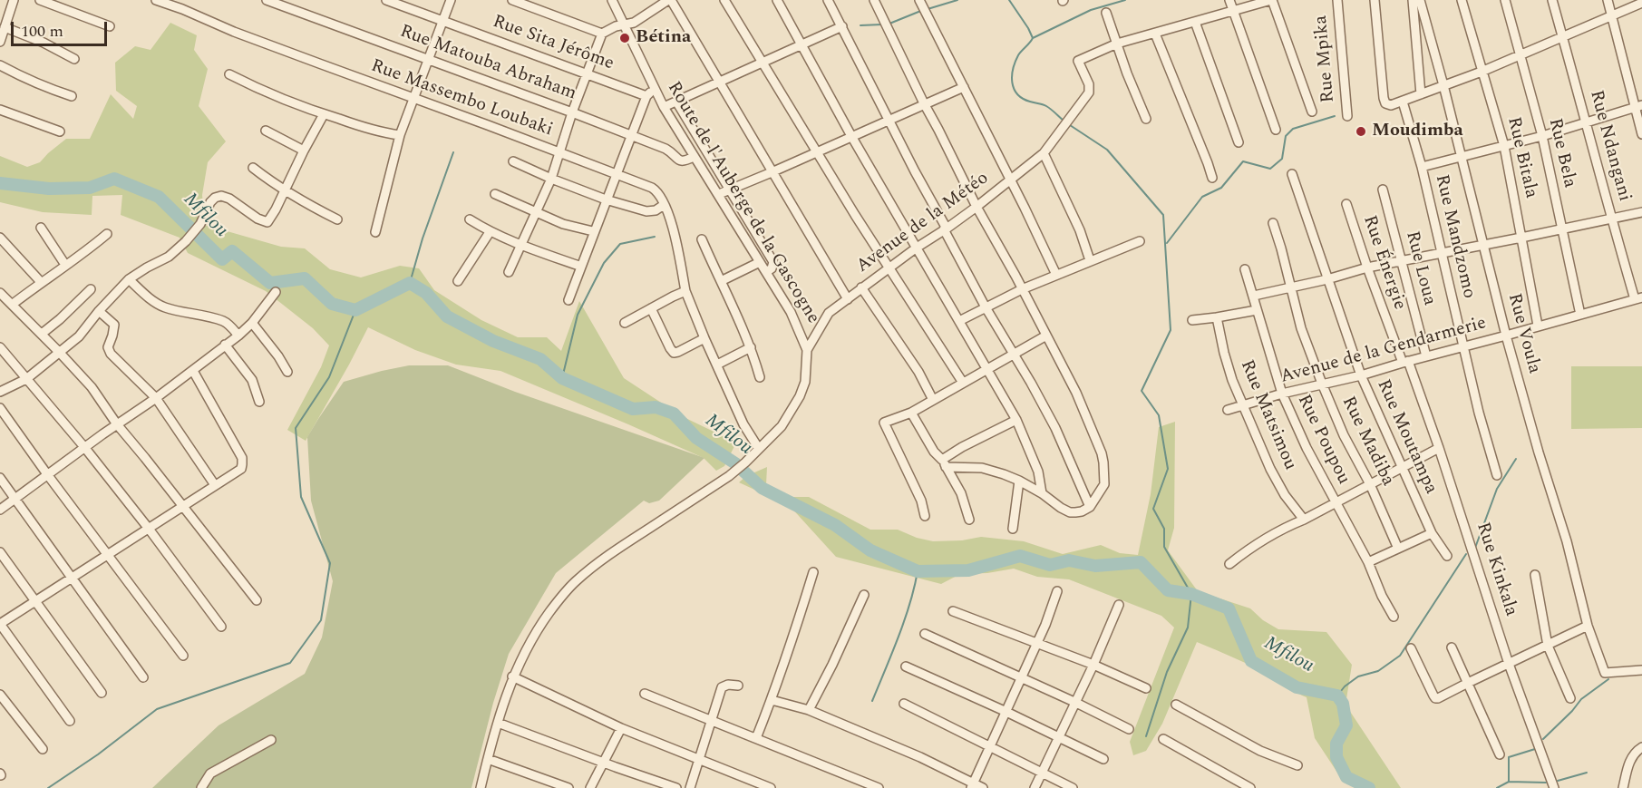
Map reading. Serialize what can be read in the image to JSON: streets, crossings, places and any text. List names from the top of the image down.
{
  "streets": {
    "street": [
      "Rue Sita Jérôme",
      "Rue Mpika",
      "Rue Matouba Abraham",
      "Rue Massembo Loubaki",
      "Rue Ndangani",
      "Rue Bela",
      "Rue Bitala",
      "Route de l'Auberge de la Gascogne",
      "Avenue de la Météo",
      "Rue Mandzomo",
      "Rue Énergie",
      "Rue Loua",
      "Rue Voula",
      "Avenue de la Gendarmerie",
      "Rue Matsimou",
      "Rue Moutampa",
      "Rue Poupou",
      "Rue Madiba",
      "Rue Kinkala"
    ]
  },
  "crossings": [
    ["Rue Matouba Abraham", "Route de l'Auberge de la Gascogne"],
    ["Rue Massembo Loubaki", "Route de l'Auberge de la Gascogne"],
    ["Rue Ndangani", "Avenue de la Gendarmerie"],
    ["Rue Bela", "Avenue de la Gendarmerie"],
    ["Rue Bitala", "Avenue de la Gendarmerie"],
    ["Route de l'Auberge de la Gascogne", "Avenue de la Météo"],
    ["Rue Mandzomo", "Avenue de la Gendarmerie"],
    ["Rue Énergie", "Avenue de la Gendarmerie"],
    ["Rue Énergie", "Rue Kinkala"],
    ["Rue Loua", "Avenue de la Gendarmerie"],
    ["Rue Voula", "Avenue de la Gendarmerie"],
    ["Avenue de la Gendarmerie", "Rue Matsimou"],
    ["Avenue de la Gendarmerie", "Rue Moutampa"],
    ["Avenue de la Gendarmerie", "Rue Poupou"],
    ["Avenue de la Gendarmerie", "Rue Madiba"],
    ["Avenue de la Gendarmerie", "Rue Kinkala"]
  ],
  "water": ["Mfilou"],
  "places": ["Bétina", "Moudimba"],
  "scale_bar": "100 m"
}
